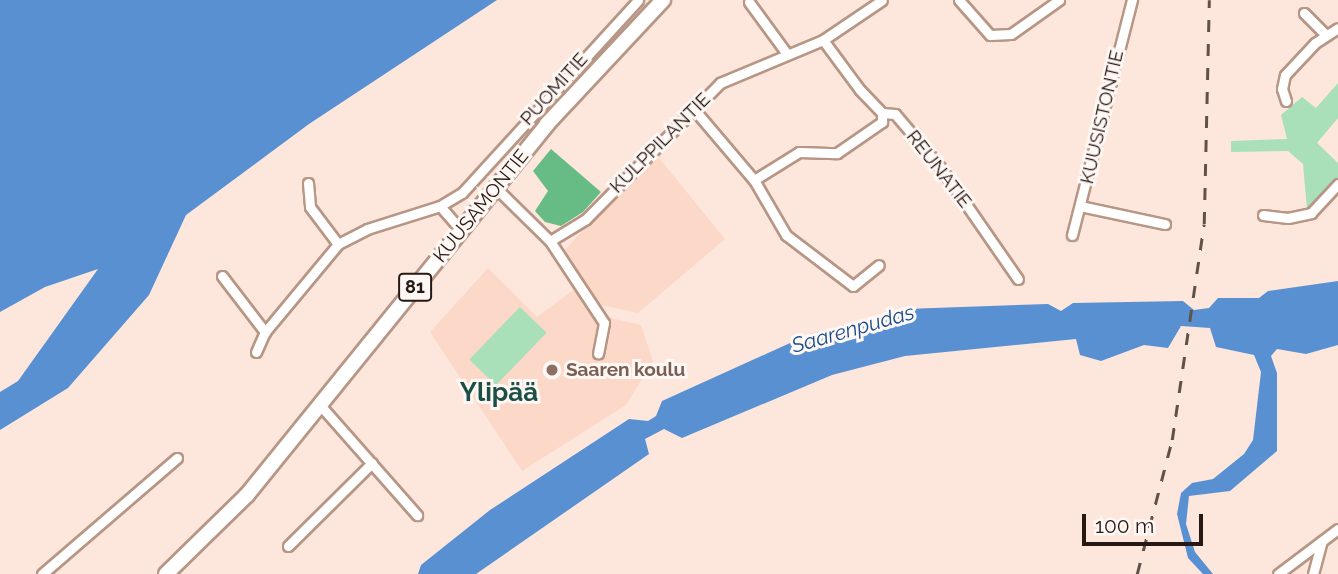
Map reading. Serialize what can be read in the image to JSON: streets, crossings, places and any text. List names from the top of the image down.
{
  "streets": {
    "main road": ["KUUSAMONTIE", "81"],
    "street": [
      "PUOMITIE",
      "KUUSISTONTIE",
      "KULPPILANTIE",
      "REUNATIE"
    ]
  },
  "crossings": [
    ["KULPPILANTIE", "REUNATIE"]
  ],
  "districts": ["Ylipää"],
  "water": ["Saarenpudas"],
  "places": ["Saaren koulu"],
  "scale_bar": "100 m"
}
